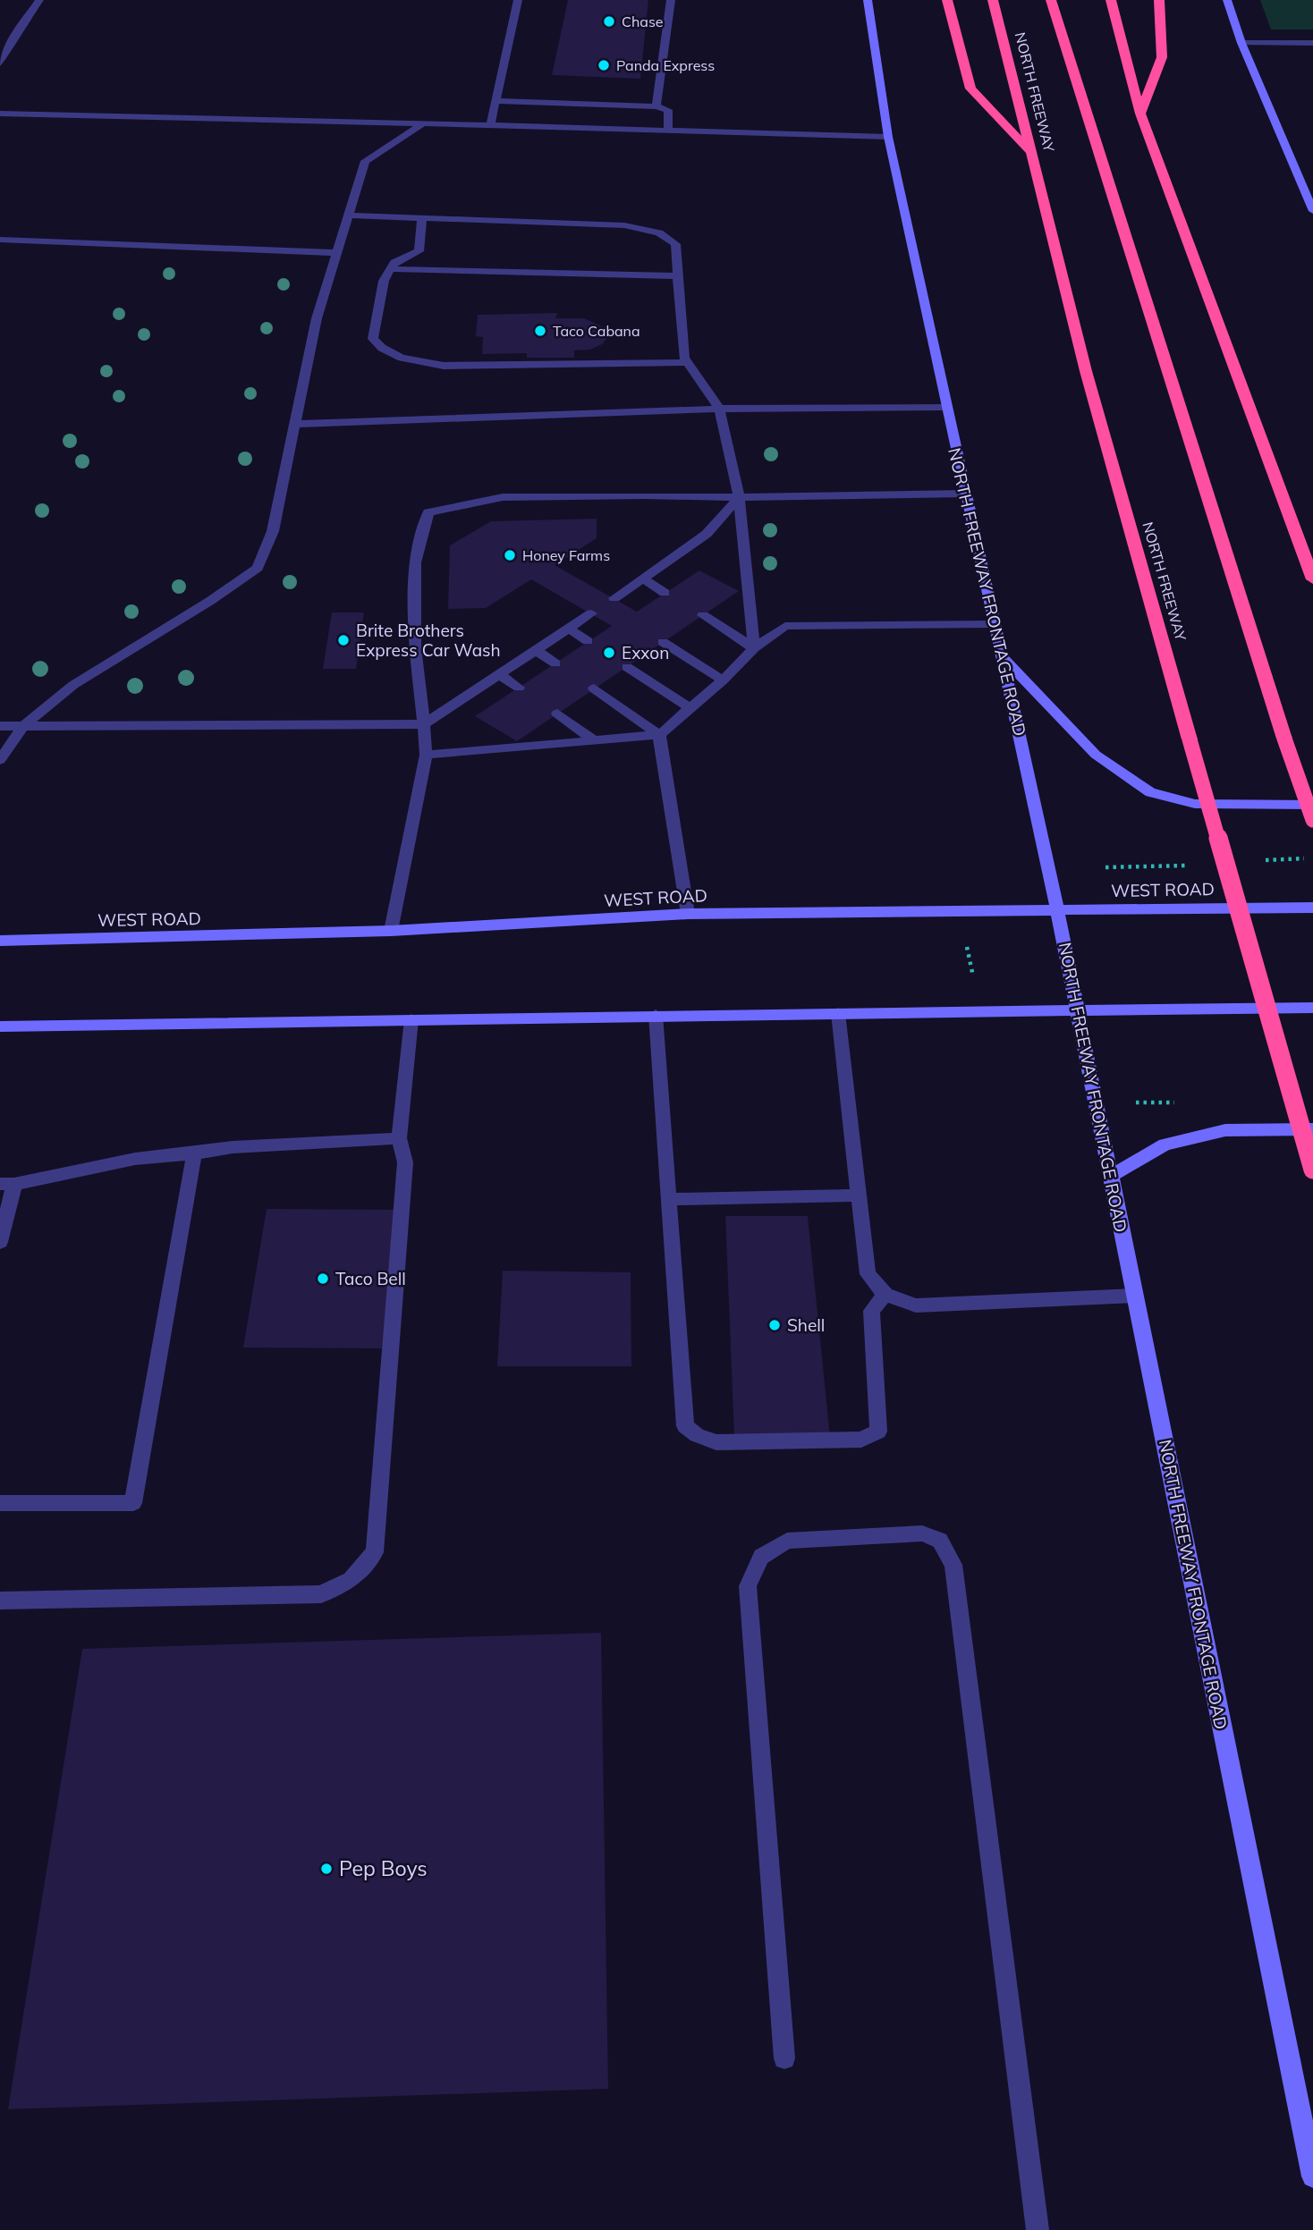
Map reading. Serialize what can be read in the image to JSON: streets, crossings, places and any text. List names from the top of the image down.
{
  "streets": {
    "highway": ["NORTH FREEWAY"],
    "main road": ["NORTH FREEWAY FRONTAGE ROAD", "WEST ROAD"]
  },
  "crossings": [
    ["NORTH FREEWAY FRONTAGE ROAD", "WEST ROAD"]
  ],
  "places": [
    "Chase",
    "Panda Express",
    "Taco Cabana",
    "Honey Farms",
    "Brite Brothers Express Car Wash",
    "Exxon",
    "Taco Bell",
    "Shell",
    "Pep Boys"
  ]
}
